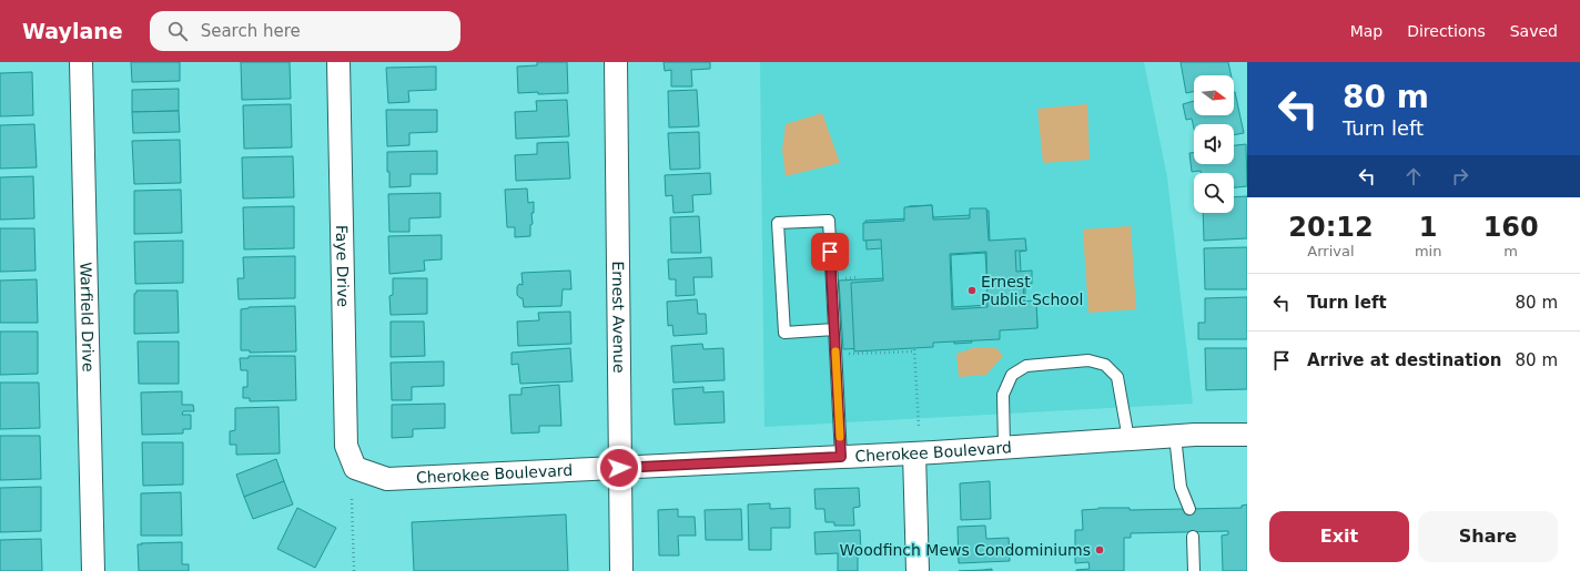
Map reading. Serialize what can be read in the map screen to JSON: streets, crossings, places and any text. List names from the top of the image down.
{
  "streets": {
    "street": [
      "Faye Drive",
      "Warfield Drive",
      "Ernest Avenue",
      "Cherokee Boulevard"
    ]
  },
  "crossings": [
    ["Faye Drive", "Cherokee Boulevard"],
    ["Ernest Avenue", "Cherokee Boulevard"]
  ],
  "places": ["Ernest Public School", "Woodfinch Mews Condominiums"],
  "north": "right",
  "page": {
    "header": "Waylane",
    "search": "Search here",
    "nav": ["Map", "Directions", "Saved"],
    "turn": ["80 m", "Turn left"],
    "eta": [
      "20:12",
      "Arrival",
      "1",
      "min",
      "160",
      "m"
    ],
    "list": [
      {
        "name": "Turn left",
        "value": "80 m"
      },
      {
        "name": "Arrive at destination",
        "value": "80 m"
      }
    ],
    "buttons": ["Exit", "Share"]
  }
}
